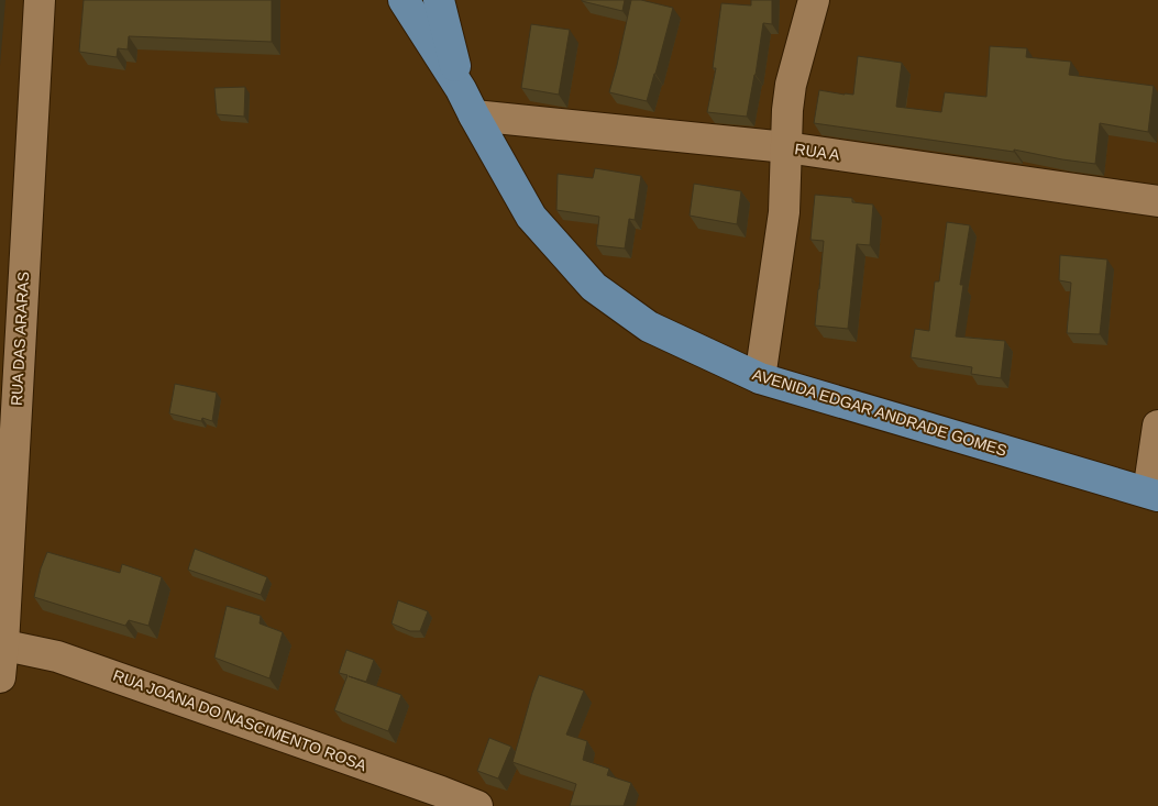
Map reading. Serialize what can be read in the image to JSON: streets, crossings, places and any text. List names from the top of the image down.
{
  "streets": {
    "main road": ["AVENIDA EDGAR ANDRADE GOMES"],
    "street": ["RUA A", "RUA DAS ARARAS", "RUA JOANA DO NASCIMENTO ROSA"]
  },
  "crossings": [
    ["RUA A", "AVENIDA EDGAR ANDRADE GOMES"],
    ["RUA DAS ARARAS", "RUA JOANA DO NASCIMENTO ROSA"]
  ]
}
